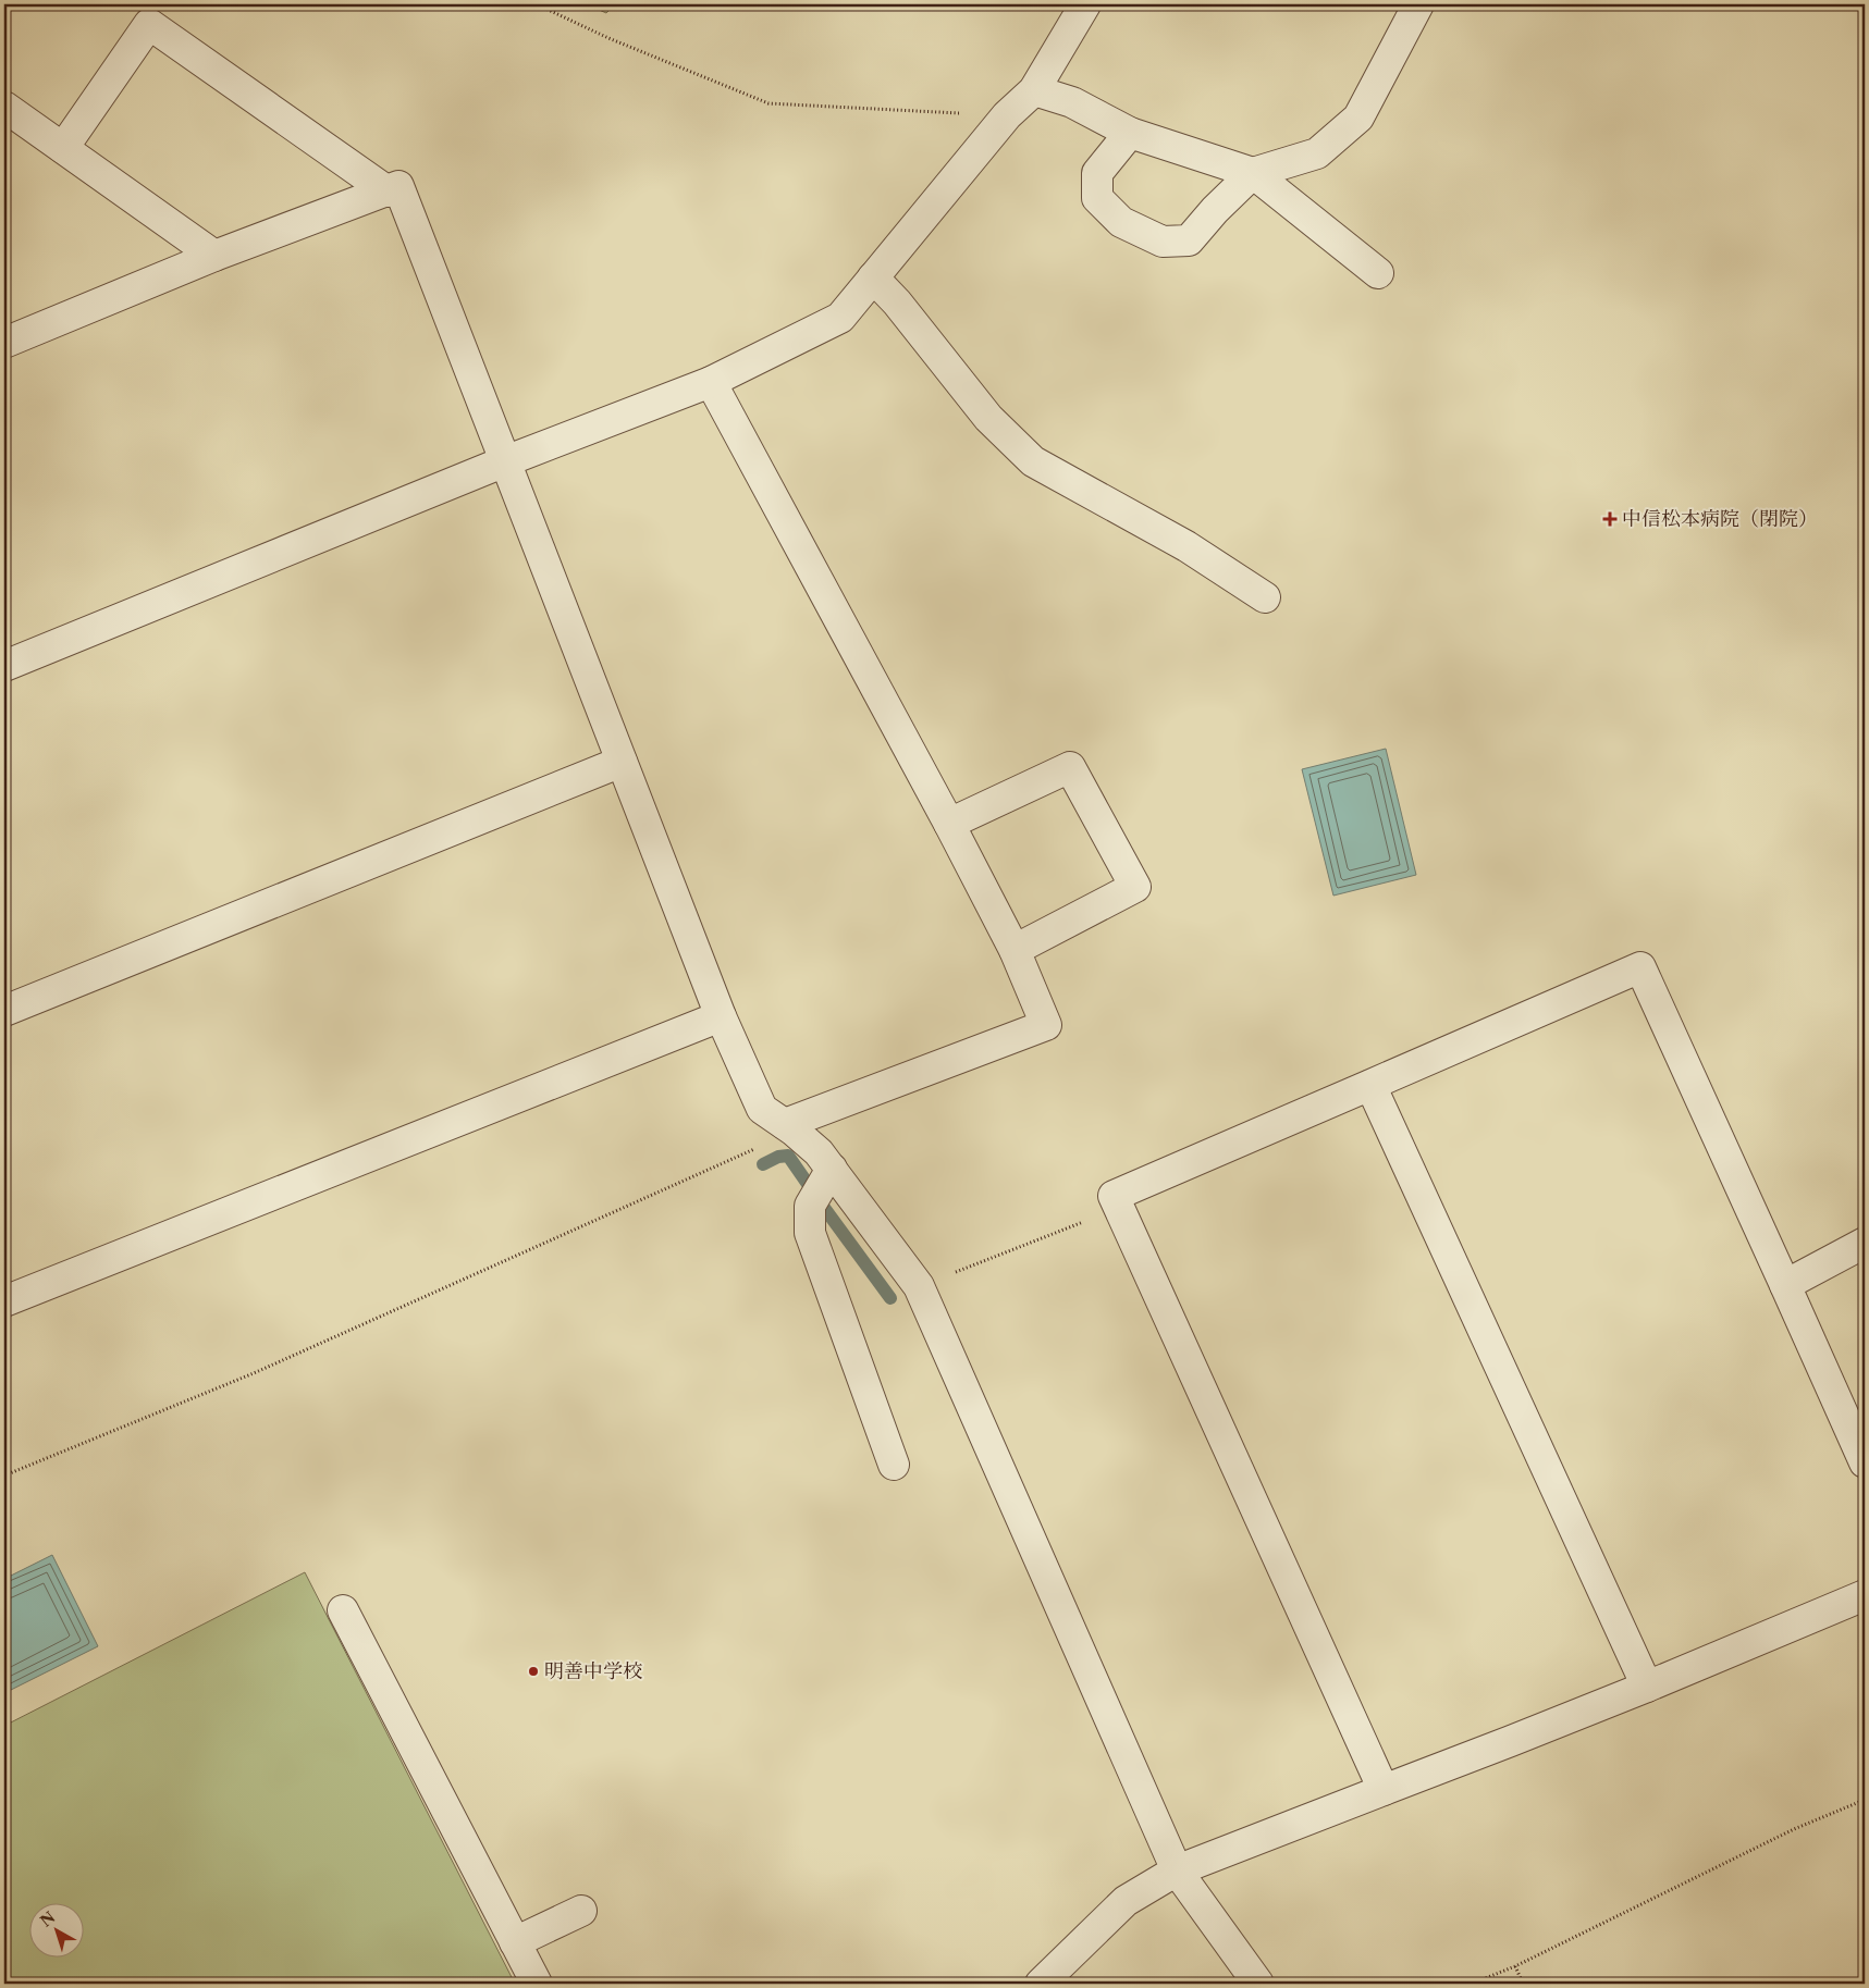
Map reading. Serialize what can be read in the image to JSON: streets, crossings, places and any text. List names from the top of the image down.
{
  "places": {
    "health": ["中信松本病院（閉院）"],
    "other": ["明善中学校"]
  },
  "north": "top left"
}
